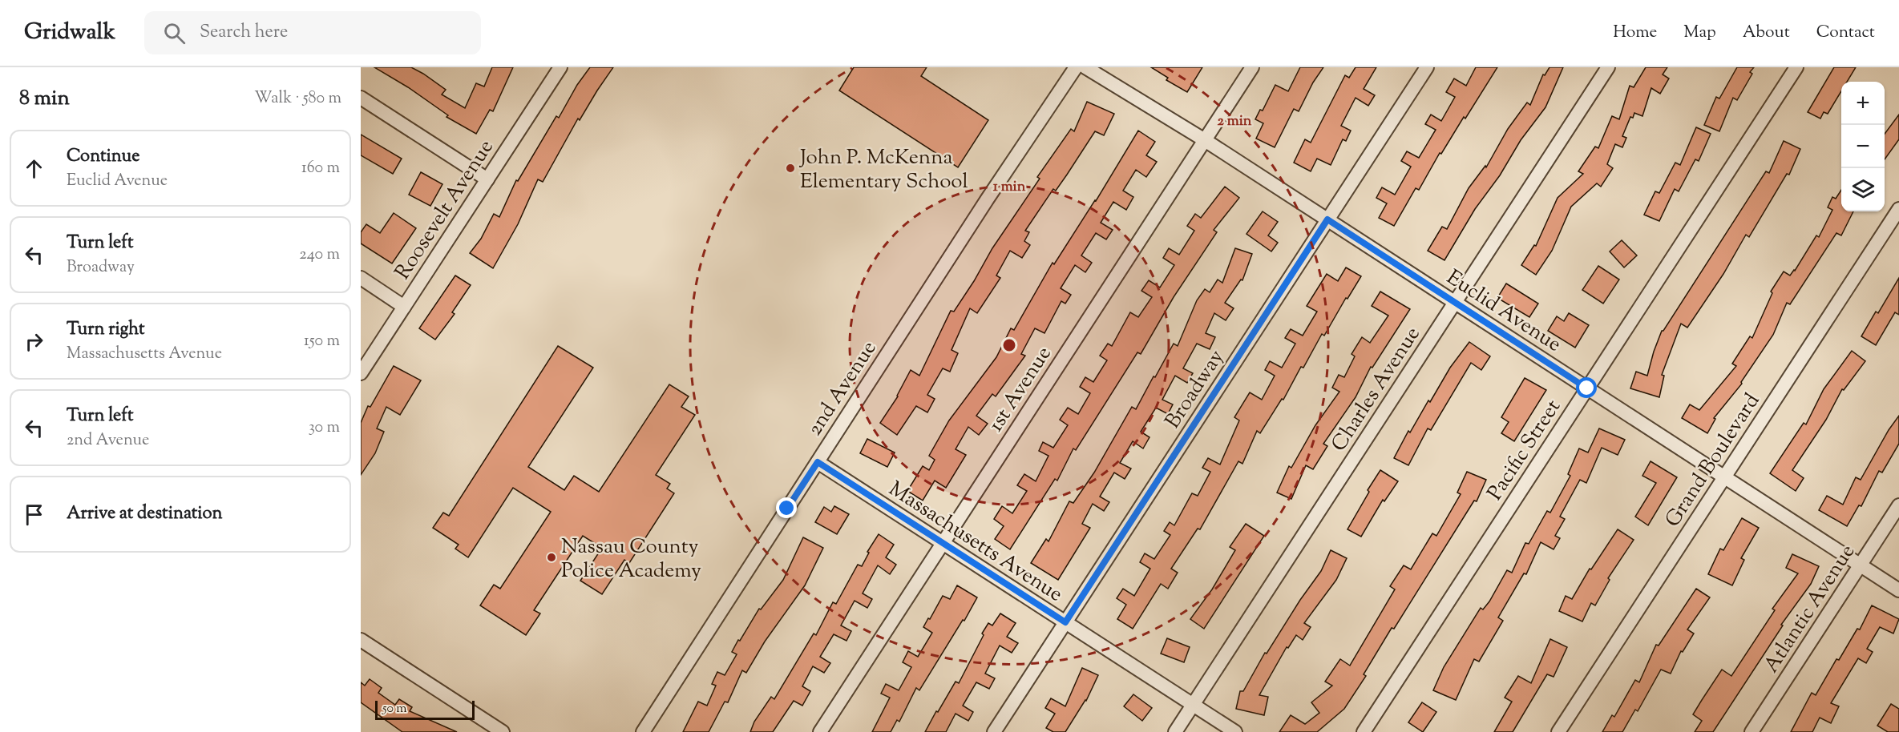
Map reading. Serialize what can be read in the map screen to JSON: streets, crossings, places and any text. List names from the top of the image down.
{
  "streets": {
    "street": [
      "Roosevelt Avenue",
      "Euclid Avenue",
      "2nd Avenue",
      "1st Avenue",
      "Broadway",
      "Charles Avenue",
      "Pacific Street",
      "Grand Boulevard",
      "Massachusetts Avenue",
      "Atlantic Avenue"
    ]
  },
  "crossings": [
    ["Euclid Avenue", "1st Avenue"],
    ["Euclid Avenue", "Broadway"],
    ["Euclid Avenue", "Charles Avenue"],
    ["Euclid Avenue", "Pacific Street"],
    ["Euclid Avenue", "Grand Boulevard"],
    ["Euclid Avenue", "Atlantic Avenue"],
    ["2nd Avenue", "Massachusetts Avenue"],
    ["1st Avenue", "Massachusetts Avenue"],
    ["Broadway", "Massachusetts Avenue"],
    ["Charles Avenue", "Massachusetts Avenue"]
  ],
  "places": ["John P. McKenna Elementary School", "Nassau County Police Academy"],
  "scale_bar": "50 m",
  "page": {
    "header": "Gridwalk",
    "search": "Search here",
    "nav": [
      "Home",
      "Map",
      "About",
      "Contact"
    ],
    "heading": ["8 min", "Walk · 580 m"],
    "map_buttons": ["+", "−"],
    "list": [
      ["Continue", "Euclid Avenue", "160 m"],
      ["Turn left", "Broadway", "240 m"],
      ["Turn right", "Massachusetts Avenue", "150 m"],
      ["Turn left", "2nd Avenue", "30 m"],
      "Arrive at destination"
    ],
    "scale": "50 m"
  },
  "rings": ["2 min", "1 min"]
}
